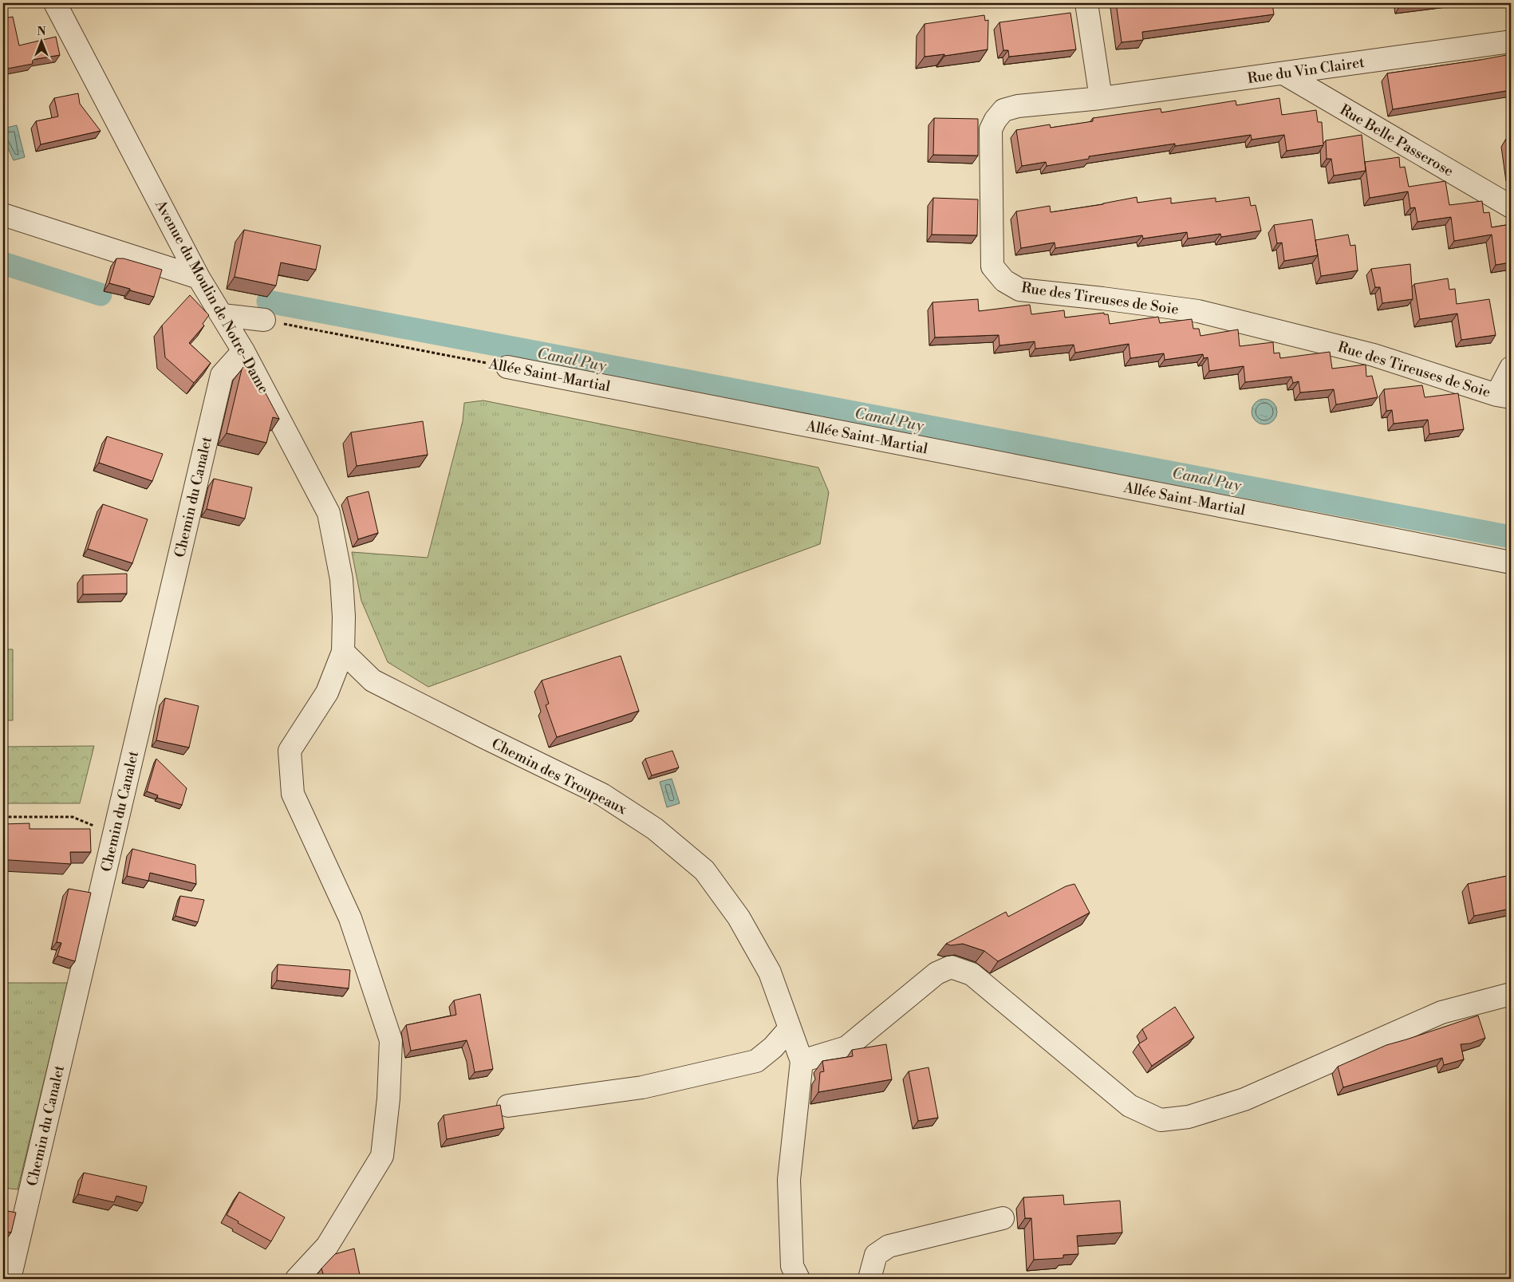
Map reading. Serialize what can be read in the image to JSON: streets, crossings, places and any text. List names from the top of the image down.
{
  "streets": {
    "street": [
      "Rue du Vin Clairet",
      "Rue Belle Passerose",
      "Avenue du Moulin de Notre-Dame",
      "Rue des Tireuses de Soie",
      "Allée Saint-Martial",
      "Chemin du Canalet",
      "Chemin des Troupeaux"
    ]
  },
  "crossings": [
    ["Rue du Vin Clairet", "Rue Belle Passerose"],
    ["Rue du Vin Clairet", "Rue des Tireuses de Soie"],
    ["Avenue du Moulin de Notre-Dame", "Chemin du Canalet"],
    ["Avenue du Moulin de Notre-Dame", "Chemin des Troupeaux"]
  ],
  "water": ["Canal Puy"],
  "north": "top"
}
